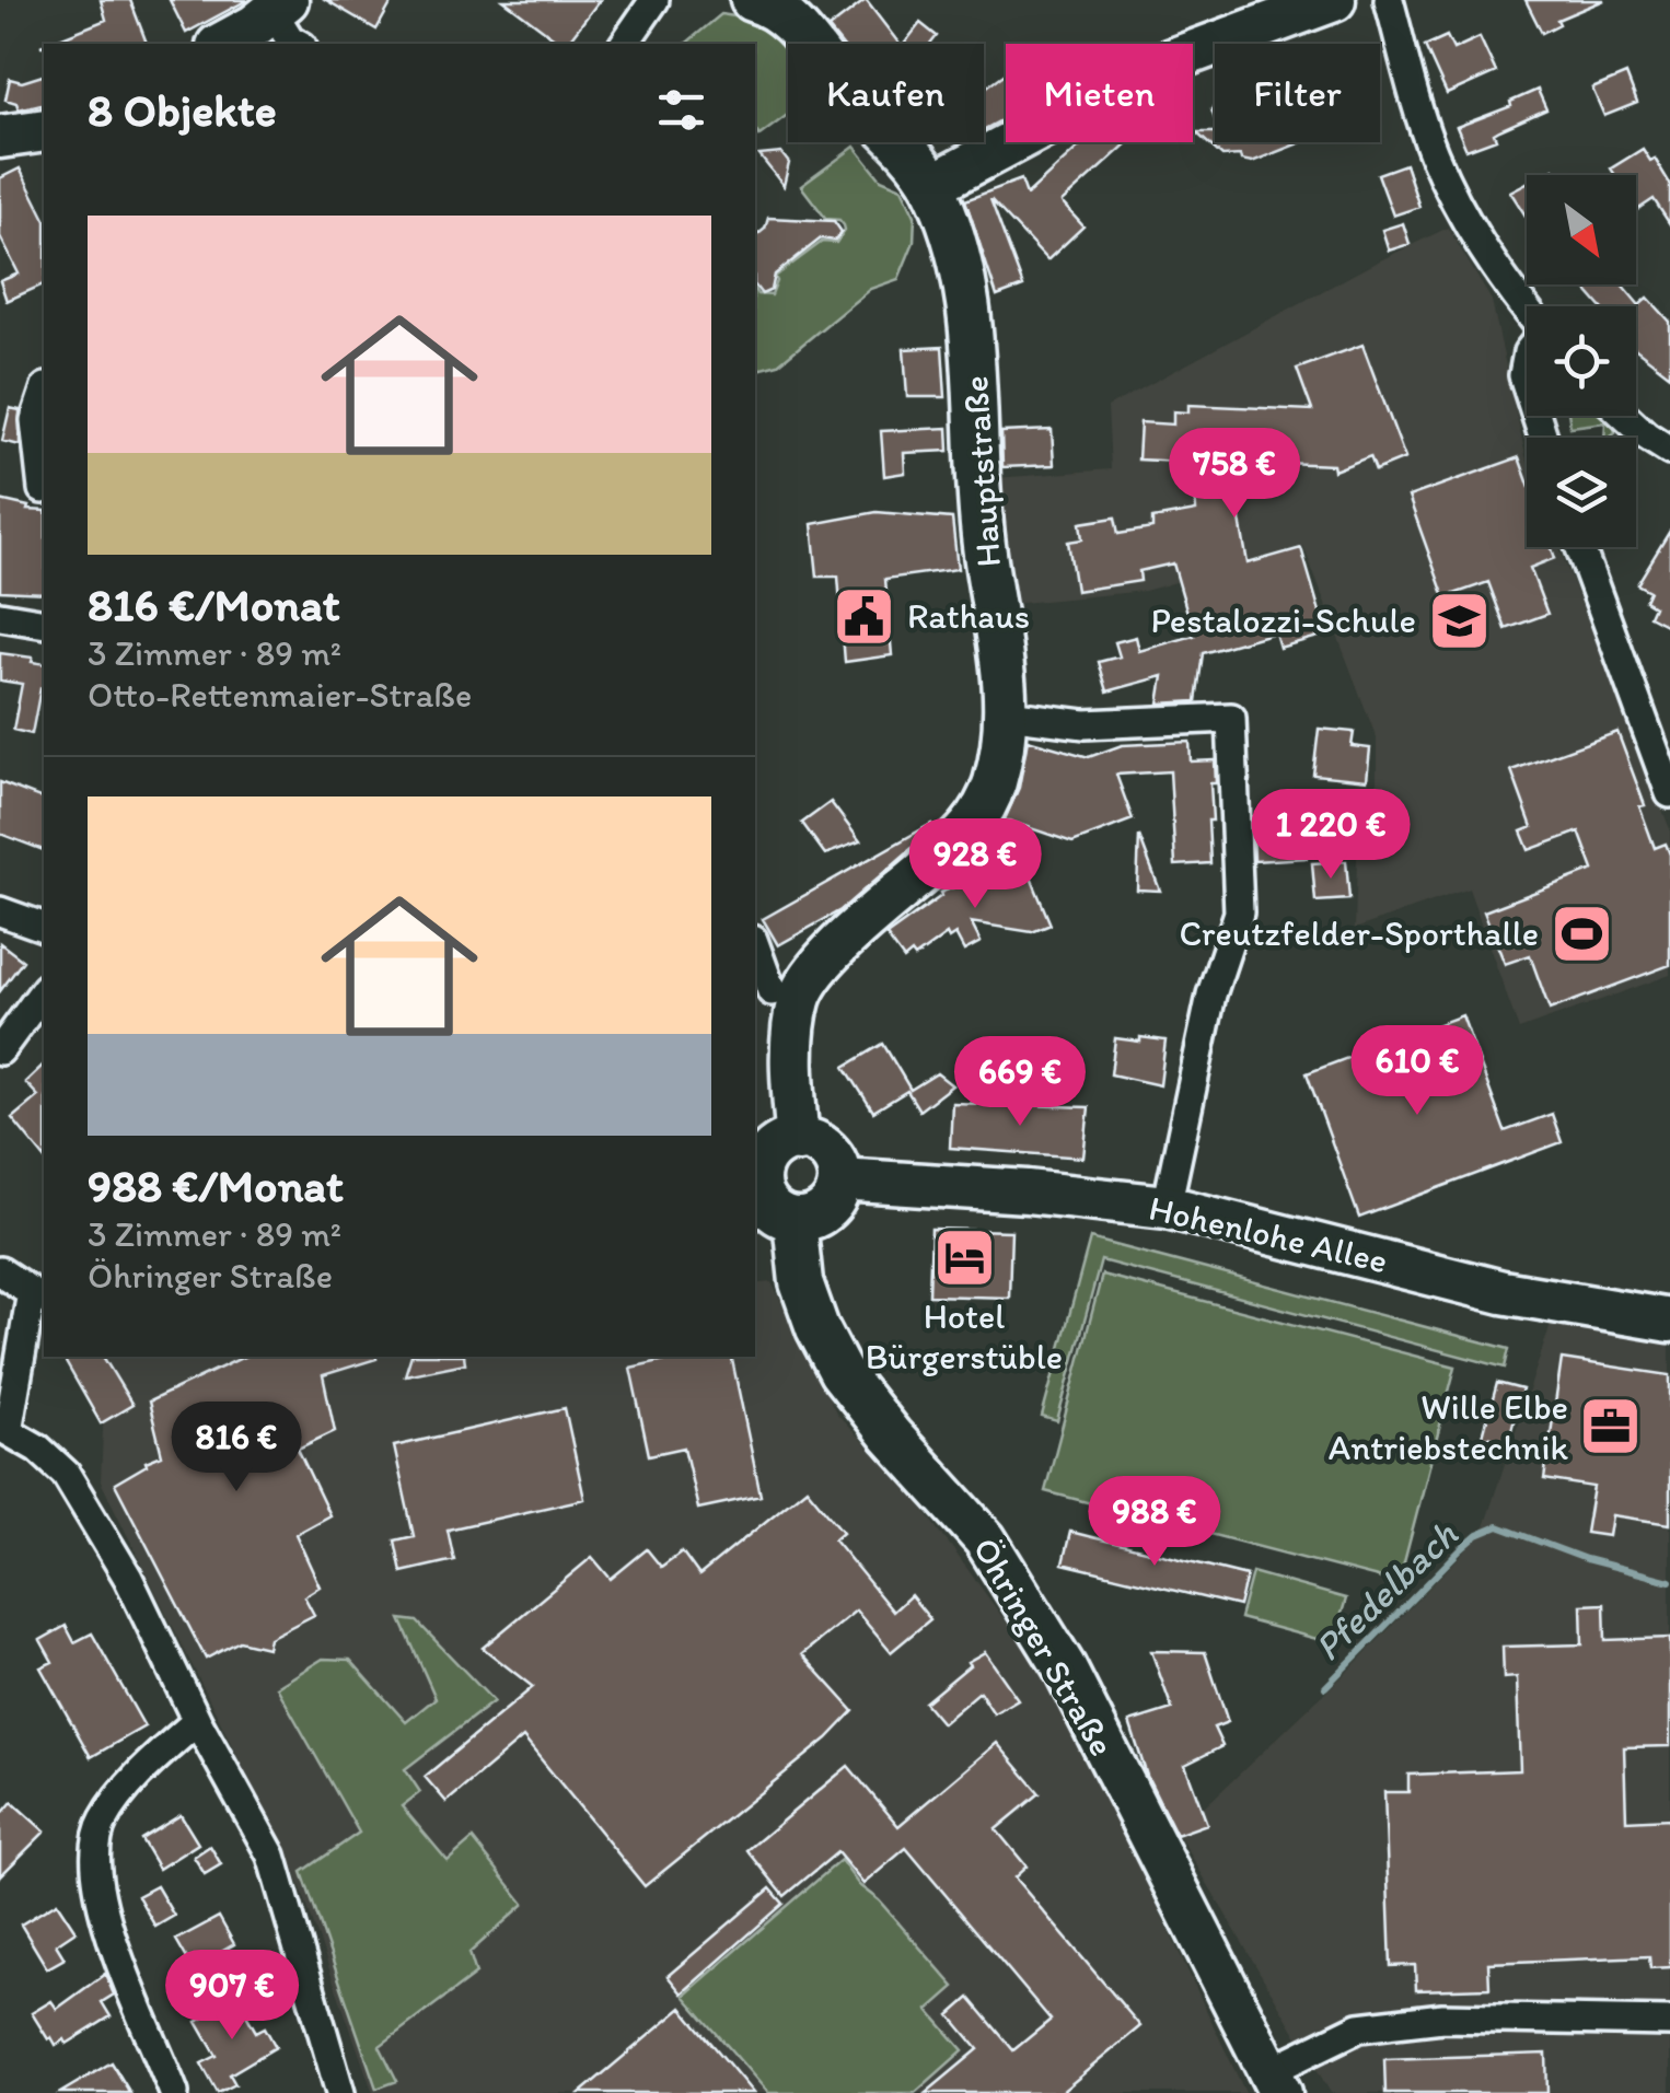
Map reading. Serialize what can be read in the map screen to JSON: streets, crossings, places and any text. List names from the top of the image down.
{
  "streets": {
    "main road": ["Hauptstraße", "Hohenlohe Allee", "Öhringer Straße"]
  },
  "crossings": [
    ["Hohenlohe Allee", "Öhringer Straße"]
  ],
  "water": ["Pfedelbach"],
  "places": {
    "public building": ["Rathaus"],
    "school or university": ["Pestalozzi-Schule"],
    "sports": ["Creutzfelder-Sporthalle"],
    "hotel": ["Hotel Bürgerstüble"],
    "office": ["Wille Elbe Antriebstechnik"]
  },
  "north": "bottom right",
  "page": {
    "chip": ["Kaufen", "Mieten", "Filter"],
    "heading": "8 Objekte",
    "list": [
      {
        "name": "816 €/Monat",
        "note": "3 Zimmer · 89 m² · Otto-Rettenmaier-Straße"
      },
      {
        "name": "988 €/Monat",
        "note": "3 Zimmer · 89 m² · Öhringer Straße"
      }
    ],
    "price": [
      "758 €",
      "1 220 €",
      "928 €",
      "610 €",
      "669 €",
      "816 €",
      "988 €",
      "907 €"
    ]
  }
}
